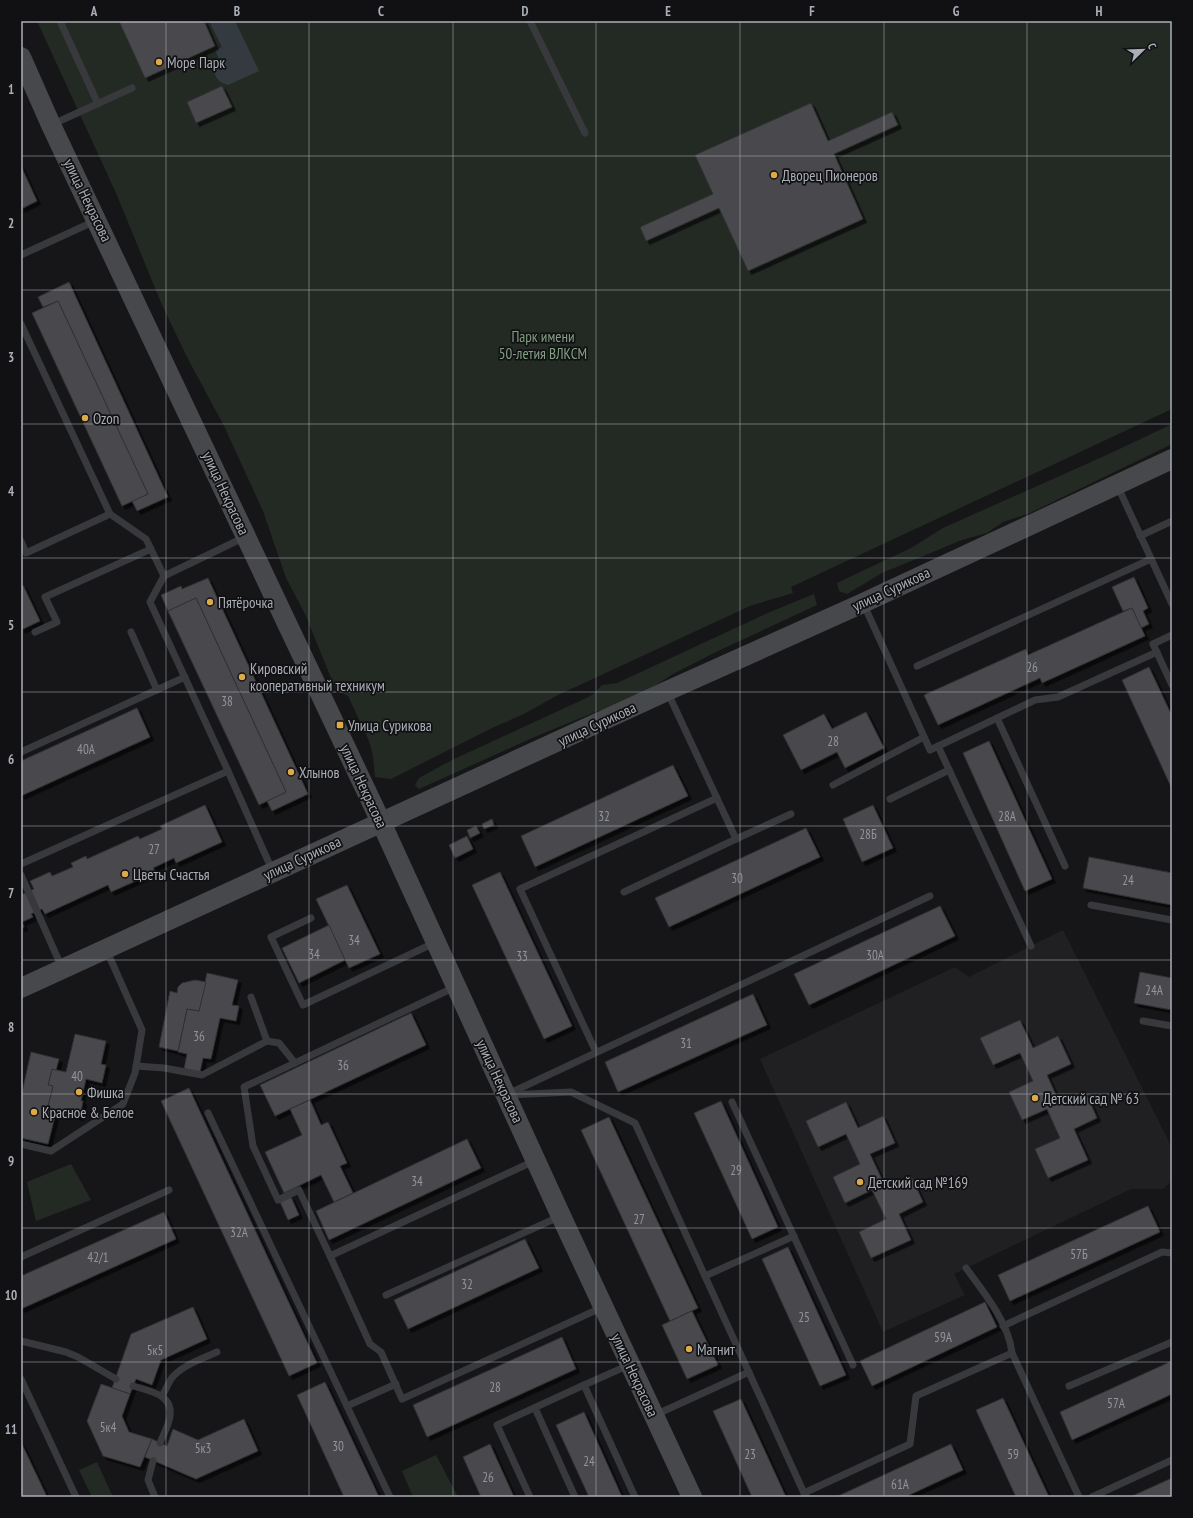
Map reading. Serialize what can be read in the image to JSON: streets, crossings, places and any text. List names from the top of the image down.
{
  "streets": {
    "street": ["улица Некрасова", "улица Сурикова"]
  },
  "crossings": [
    ["улица Некрасова", "улица Сурикова"]
  ],
  "parks": ["Парк имени 50-летия ВЛКСМ"],
  "places": {
    "other": [
      "Море Парк",
      "Дворец Пионеров",
      "Ozon",
      "Пятёрочка",
      "Кировский кооперативный техникум",
      "Хлынов",
      "Цветы Счастья",
      "Фишка",
      "Детский сад № 63",
      "Красное & Белое",
      "Детский сад №169",
      "Магнит"
    ],
    "transit": ["Улица Сурикова"]
  },
  "house_numbers": [
    "26",
    "38",
    "28",
    "40А",
    "32",
    "28А",
    "28Б",
    "27",
    "30",
    "24",
    "34",
    "34",
    "30А",
    "33",
    "24А",
    "36",
    "31",
    "36",
    "40",
    "29",
    "34",
    "27",
    "32А",
    "57Б",
    "42/1",
    "32",
    "25",
    "59А",
    "5к5",
    "28",
    "57А",
    "5к4",
    "30",
    "5к3",
    "23",
    "59",
    "24",
    "26",
    "61А"
  ],
  "north": "top right",
  "grid": {
    "columns": [
      "A",
      "B",
      "C",
      "D",
      "E",
      "F",
      "G",
      "H"
    ],
    "rows": [
      "1",
      "2",
      "3",
      "4",
      "5",
      "6",
      "7",
      "8",
      "9",
      "10",
      "11"
    ]
  }
}
